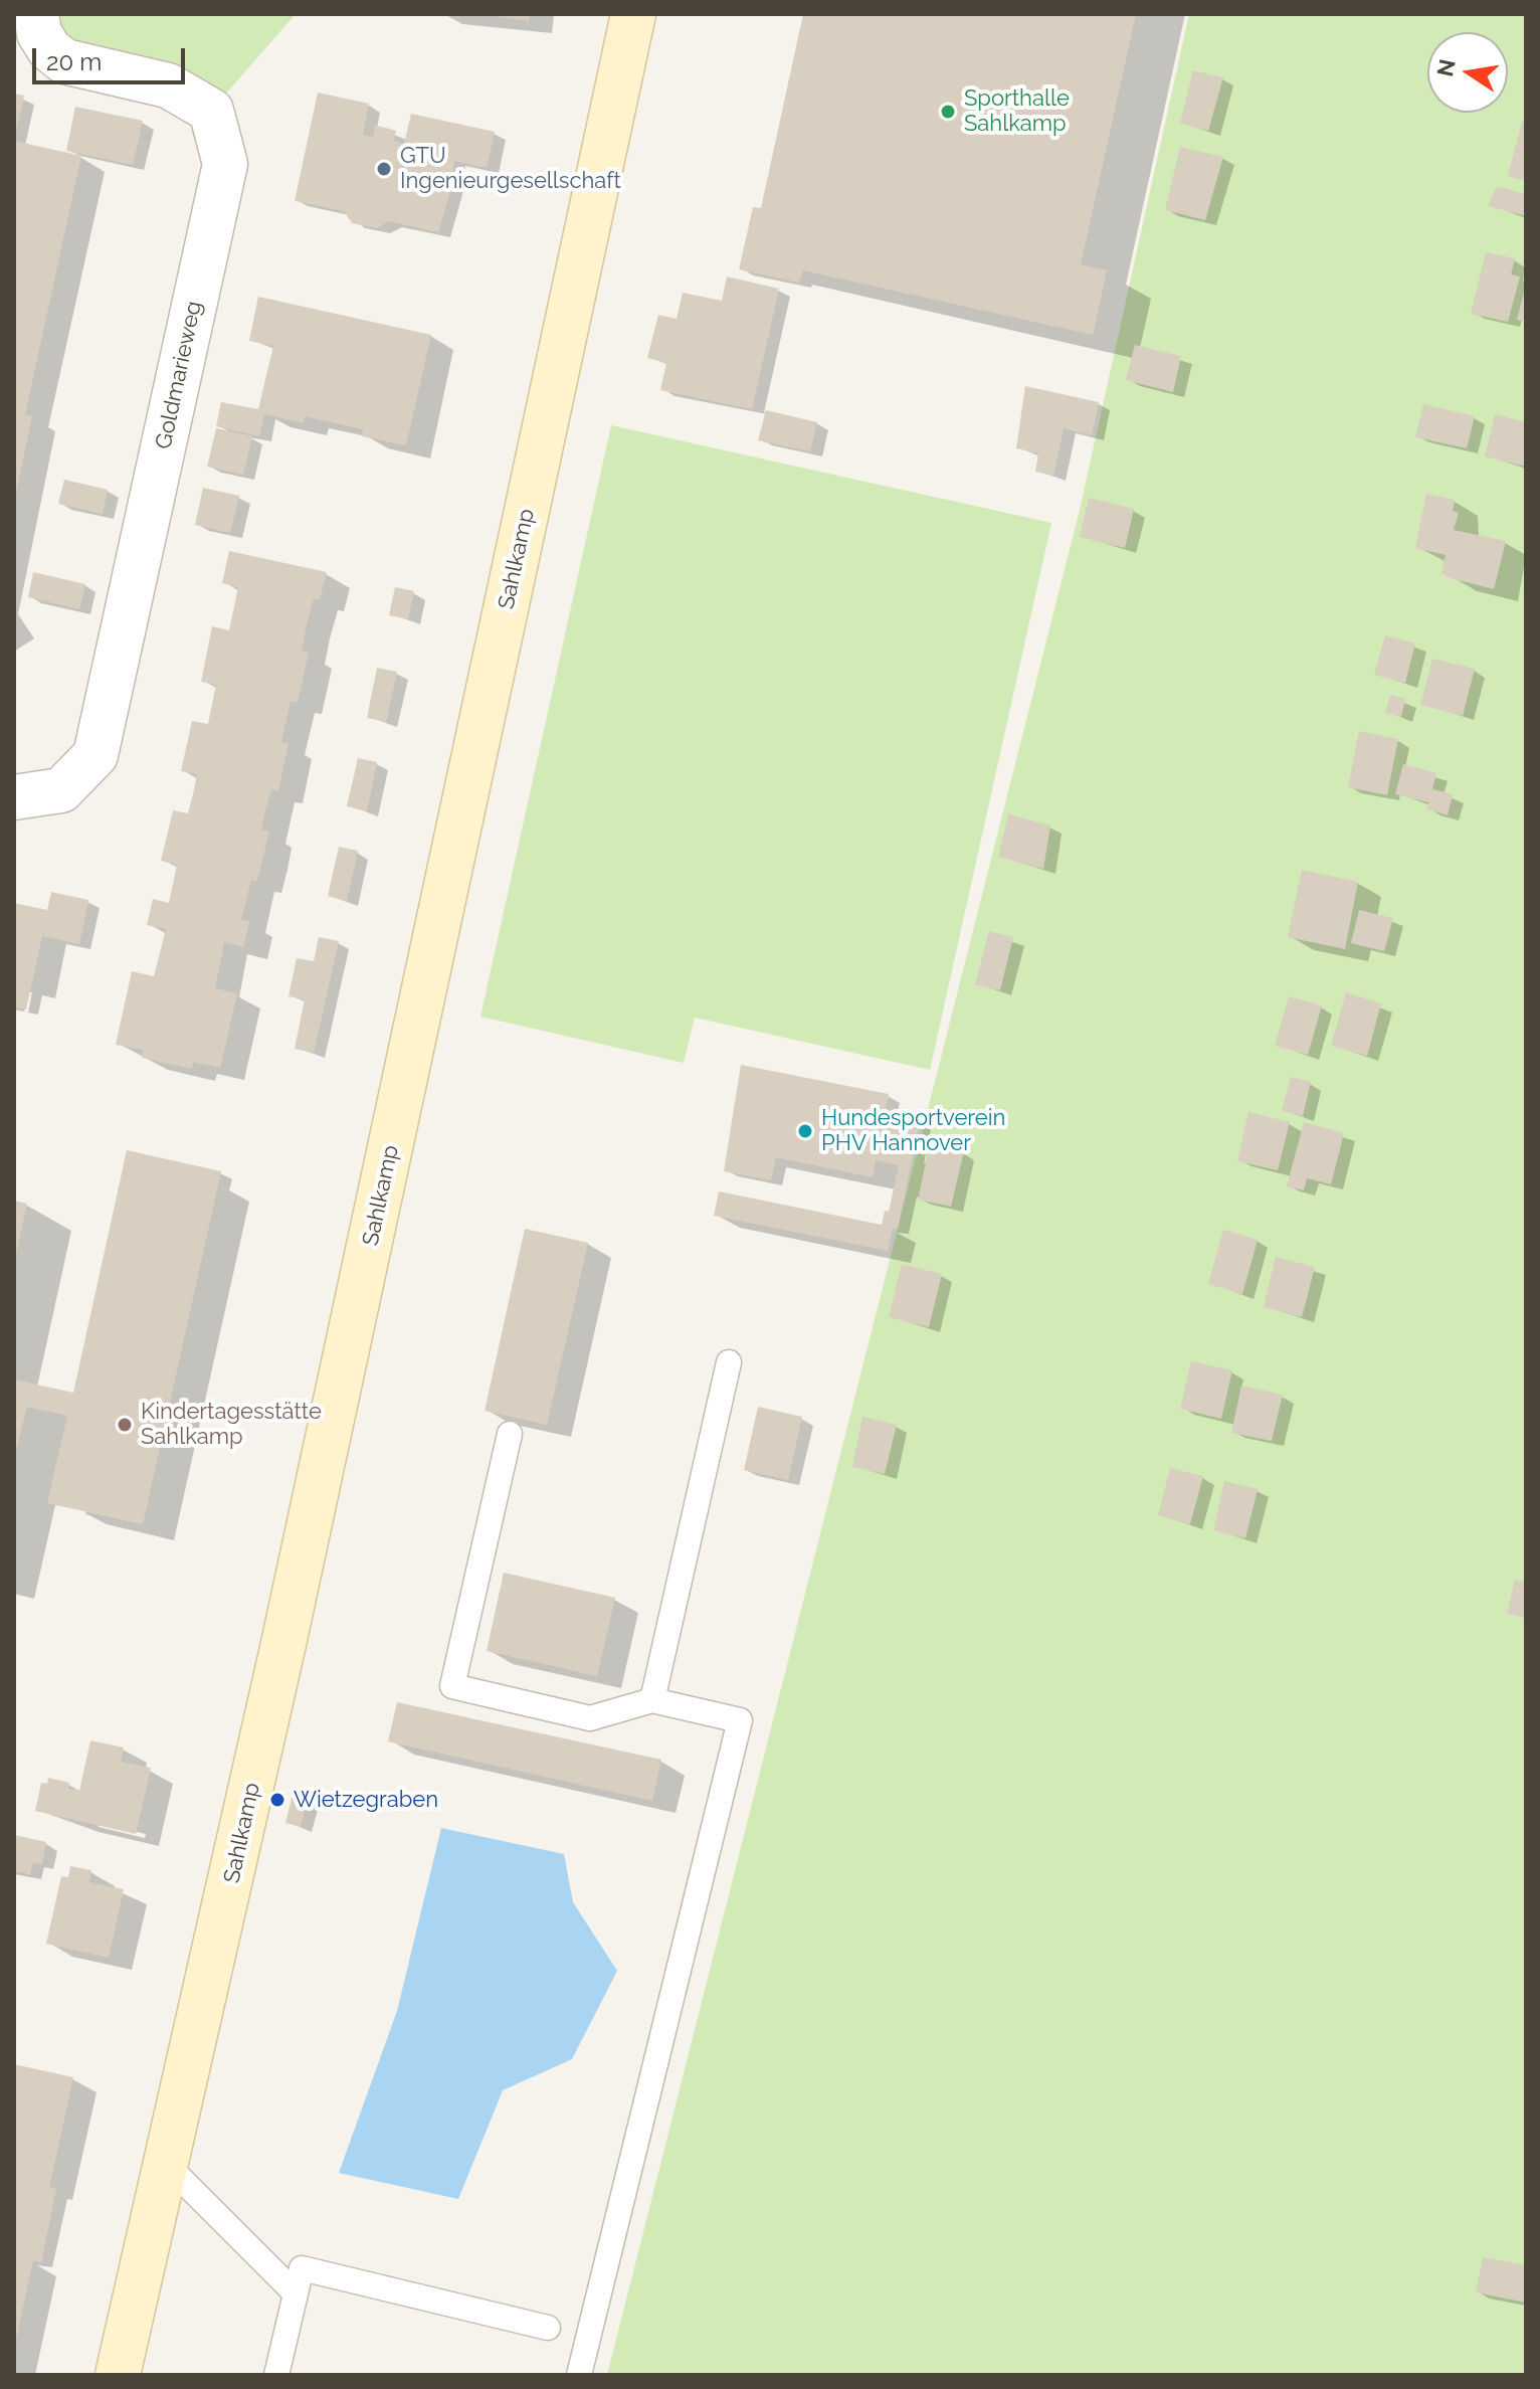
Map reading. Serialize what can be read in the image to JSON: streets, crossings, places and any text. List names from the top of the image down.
{
  "streets": {
    "street": ["Goldmarieweg", "Sahlkamp"]
  },
  "places": [
    "Sporthalle Sahlkamp",
    "GTU Ingenieurgesellschaft",
    "Hundesportverein PHV Hannover",
    "Kindertagesstätte Sahlkamp",
    "Wietzegraben"
  ],
  "scale_bar": "20 m",
  "north": "left"
}
